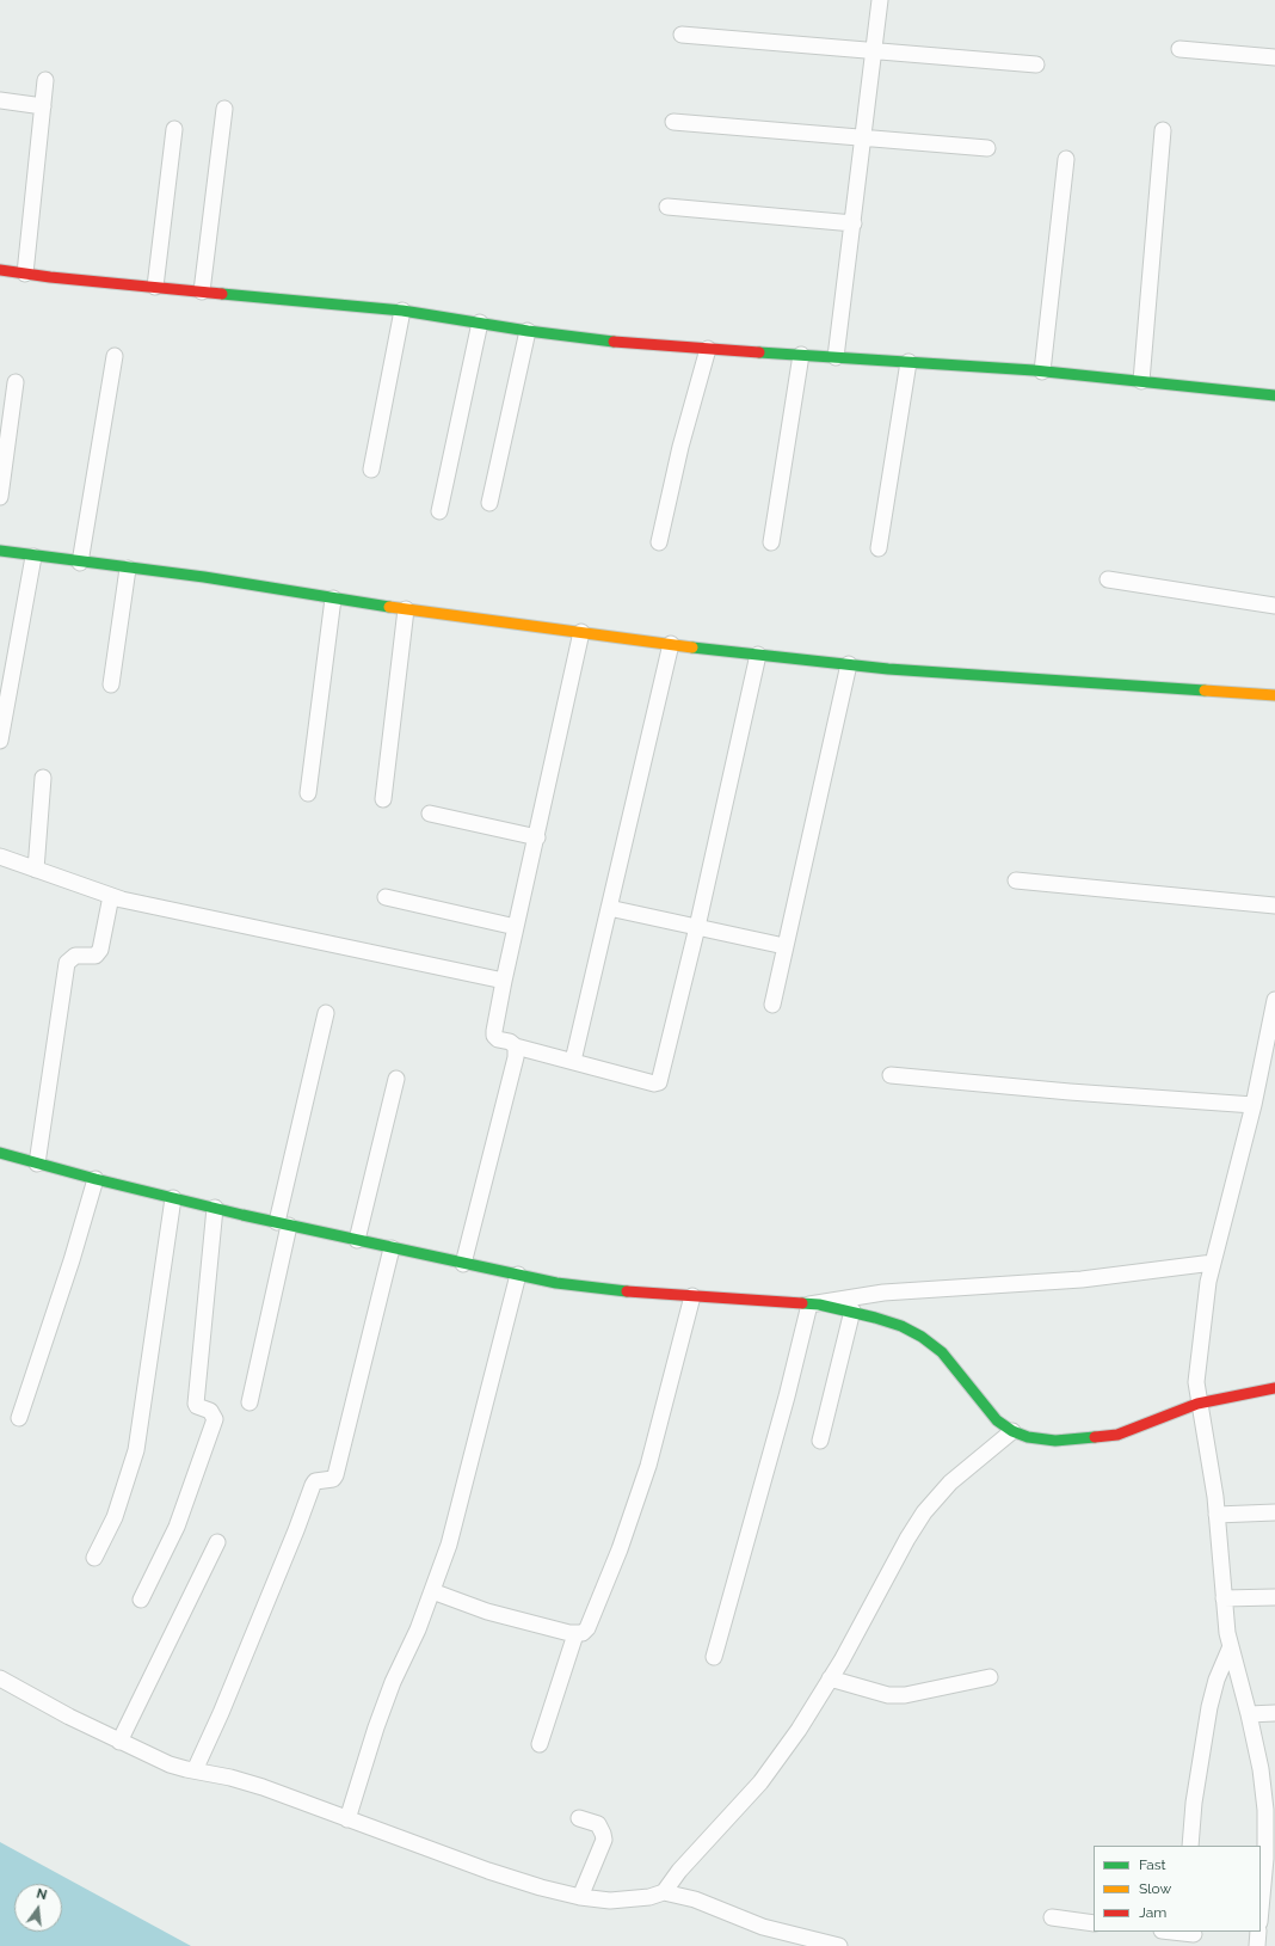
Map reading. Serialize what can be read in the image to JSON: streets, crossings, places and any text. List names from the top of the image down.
{
  "legend": ["Fast", "Slow", "Jam"],
  "north": "top"
}
